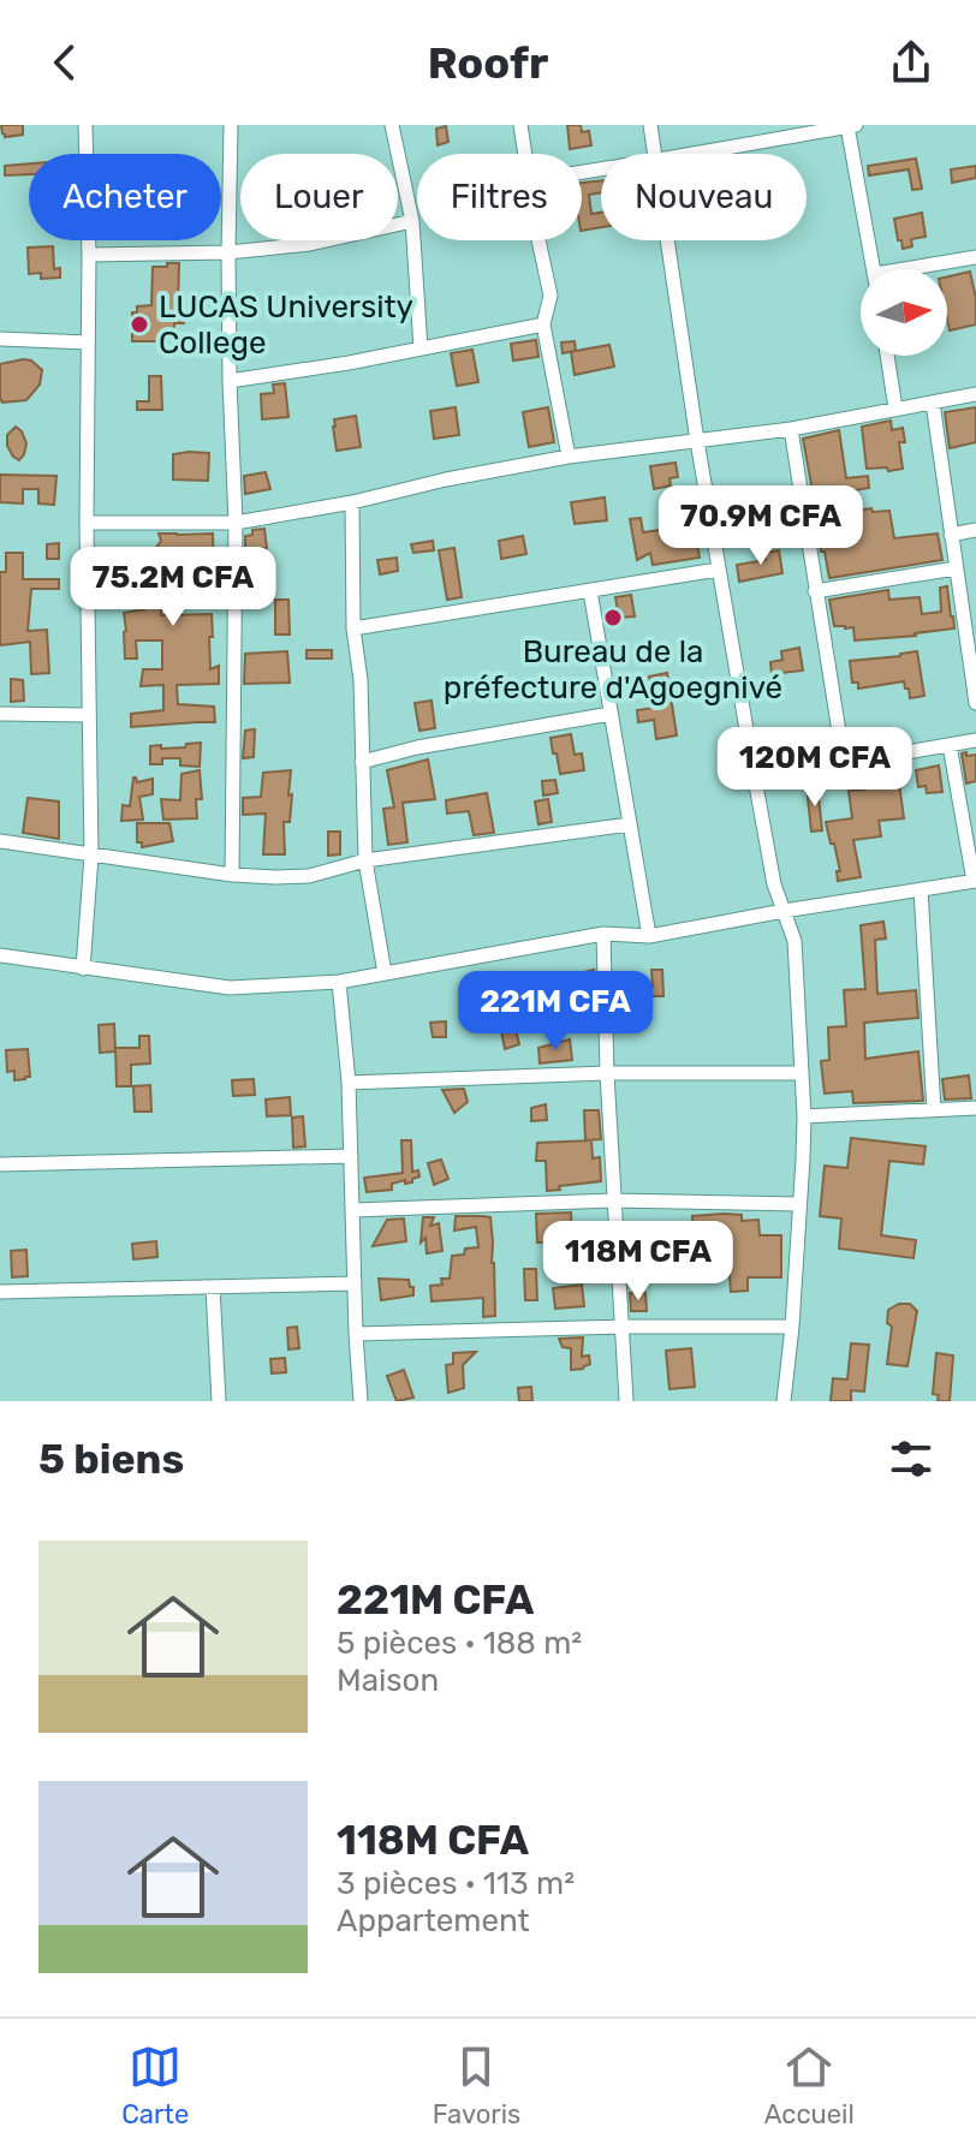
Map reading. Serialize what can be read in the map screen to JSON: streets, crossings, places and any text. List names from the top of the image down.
{
  "places": ["LUCAS University College", "Bureau de la préfecture d'Agoegnivé"],
  "north": "right",
  "page": {
    "header": "Roofr",
    "chip": [
      "Acheter",
      "Louer",
      "Filtres",
      "Nouveau"
    ],
    "price": [
      "70.9M CFA",
      "75.2M CFA",
      "120M CFA",
      "221M CFA",
      "118M CFA"
    ],
    "heading": "5 biens",
    "list": [
      {
        "name": "221M CFA",
        "note": "5 pièces · 188 m² · Maison"
      },
      {
        "name": "118M CFA",
        "note": "3 pièces · 113 m² · Appartement"
      }
    ],
    "tabs": ["Carte", "Favoris", "Accueil"]
  }
}
